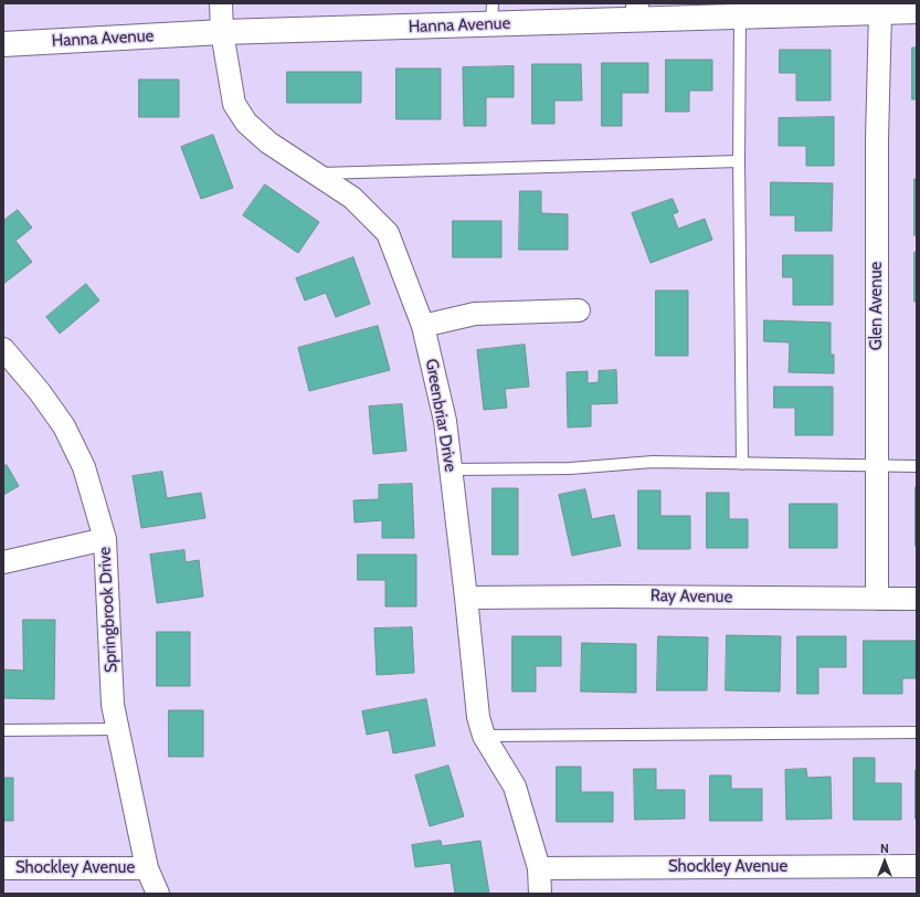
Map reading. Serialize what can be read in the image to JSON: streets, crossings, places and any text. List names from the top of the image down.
{
  "streets": {
    "street": [
      "Hanna Avenue",
      "Glen Avenue",
      "Greenbriar Drive",
      "Ray Avenue",
      "Springbrook Drive",
      "Shockley Avenue"
    ]
  },
  "crossings": [
    ["Hanna Avenue", "Glen Avenue"],
    ["Hanna Avenue", "Greenbriar Drive"],
    ["Glen Avenue", "Ray Avenue"],
    ["Greenbriar Drive", "Ray Avenue"],
    ["Greenbriar Drive", "Shockley Avenue"],
    ["Springbrook Drive", "Shockley Avenue"]
  ],
  "north": "top"
}
